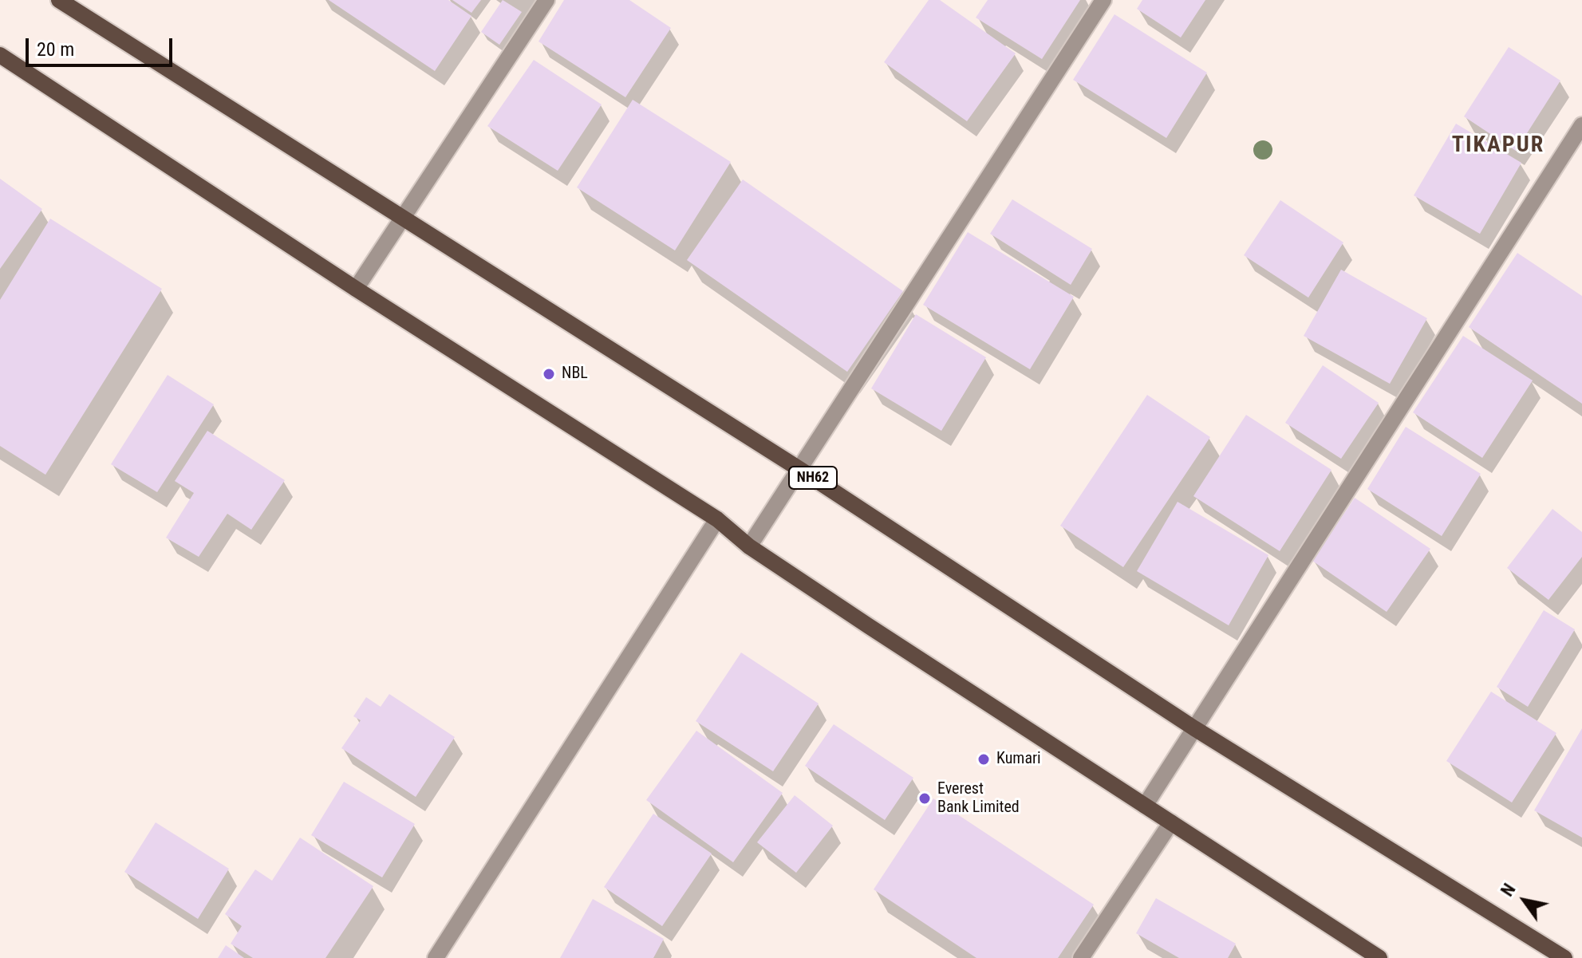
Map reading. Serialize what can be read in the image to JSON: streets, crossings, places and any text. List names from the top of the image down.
{
  "streets": {
    "main road": ["NH62"]
  },
  "districts": ["TIKAPUR"],
  "places": ["NBL", "Kumari", "Everest Bank Limited"],
  "scale_bar": "20 m",
  "north": "top left"
}
